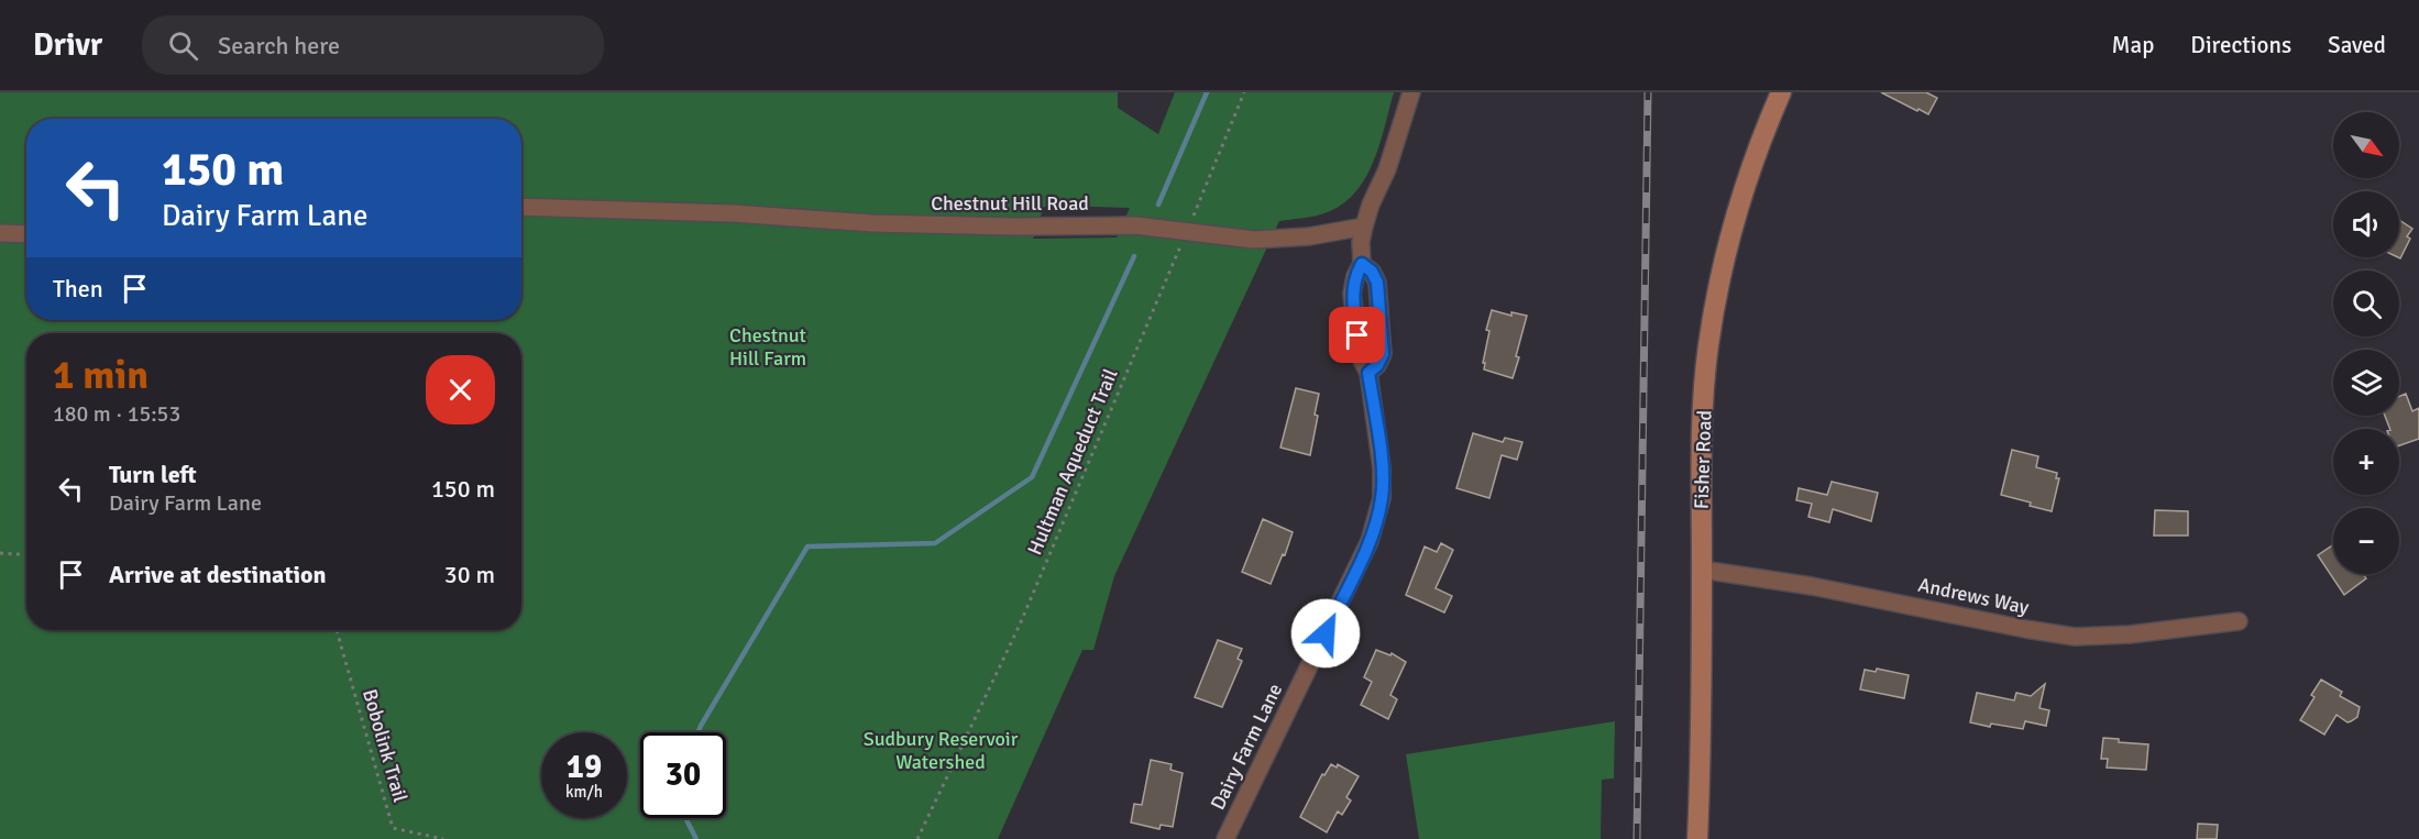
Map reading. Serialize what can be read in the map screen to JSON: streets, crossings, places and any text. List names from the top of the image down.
{
  "streets": {
    "street": [
      "Chestnut Hill Road",
      "Fisher Road",
      "Andrews Way",
      "Dairy Farm Lane"
    ],
    "path": ["Hultman Aqueduct Trail", "Bobolink Trail"]
  },
  "crossings": [
    ["Chestnut Hill Road", "Hultman Aqueduct Trail"],
    ["Chestnut Hill Road", "Dairy Farm Lane"],
    ["Fisher Road", "Andrews Way"]
  ],
  "parks": ["Chestnut Hill Farm", "Sudbury Reservoir Watershed"],
  "north": "bottom right",
  "page": {
    "header": "Drivr",
    "search": "Search here",
    "nav": ["Map", "Directions", "Saved"],
    "map_buttons": ["+", "−"],
    "turn": ["150 m", "Dairy Farm Lane"],
    "then": "Then",
    "heading": ["1 min", "180 m · 15:53"],
    "list": [
      {
        "name": "Turn left",
        "note": "Dairy Farm Lane",
        "value": "150 m"
      },
      {
        "name": "Arrive at destination",
        "value": "30 m"
      }
    ],
    "speed": "19 km/h",
    "limit": "30"
  }
}
